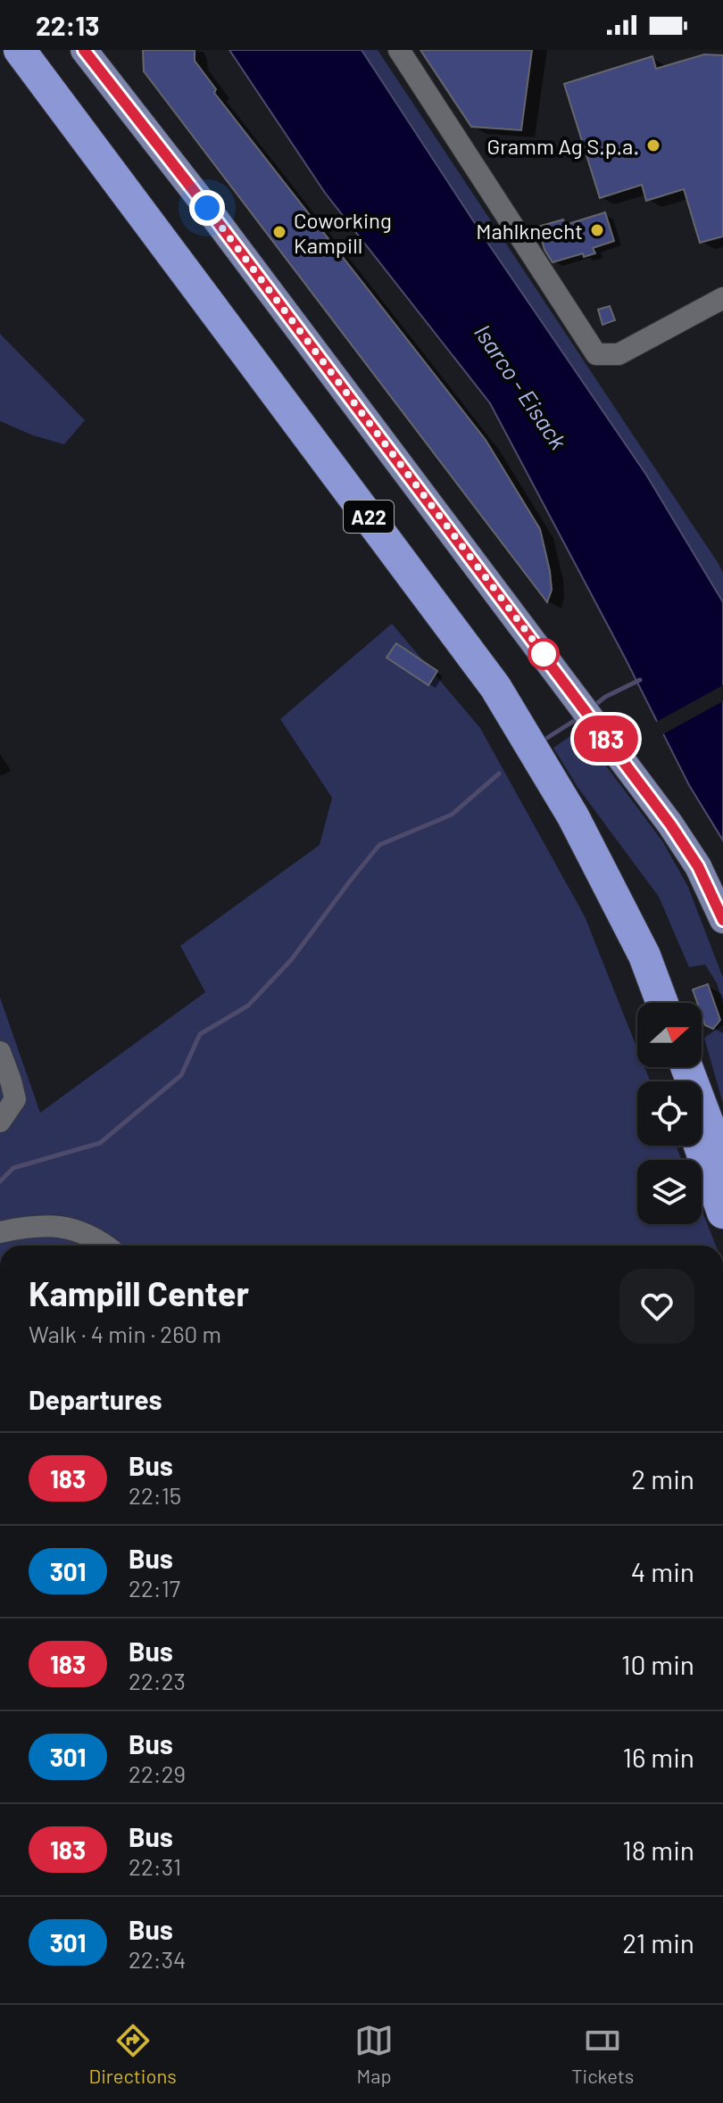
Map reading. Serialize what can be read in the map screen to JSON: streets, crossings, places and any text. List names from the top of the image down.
{
  "streets": {
    "highway": ["A22"]
  },
  "water": ["Isarco - Eisack"],
  "places": ["Gramm Ag S.p.a.", "Mahlknecht", "Coworking Kampill"],
  "lines": ["bus line 183"],
  "north": "right",
  "page": {
    "status": "22:13",
    "on_map": "183",
    "heading": [
      ["Kampill Center", "Walk · 4 min · 260 m"],
      "Departures"
    ],
    "list": [
      {
        "mark": "183",
        "name": "Bus",
        "note": "22:15",
        "value": "2 min"
      },
      {
        "mark": "301",
        "name": "Bus",
        "note": "22:17",
        "value": "4 min"
      },
      {
        "mark": "183",
        "name": "Bus",
        "note": "22:23",
        "value": "10 min"
      },
      {
        "mark": "301",
        "name": "Bus",
        "note": "22:29",
        "value": "16 min"
      },
      {
        "mark": "183",
        "name": "Bus",
        "note": "22:31",
        "value": "18 min"
      },
      {
        "mark": "301",
        "name": "Bus",
        "note": "22:34",
        "value": "21 min"
      }
    ],
    "tabs": ["Directions", "Map", "Tickets"]
  }
}
